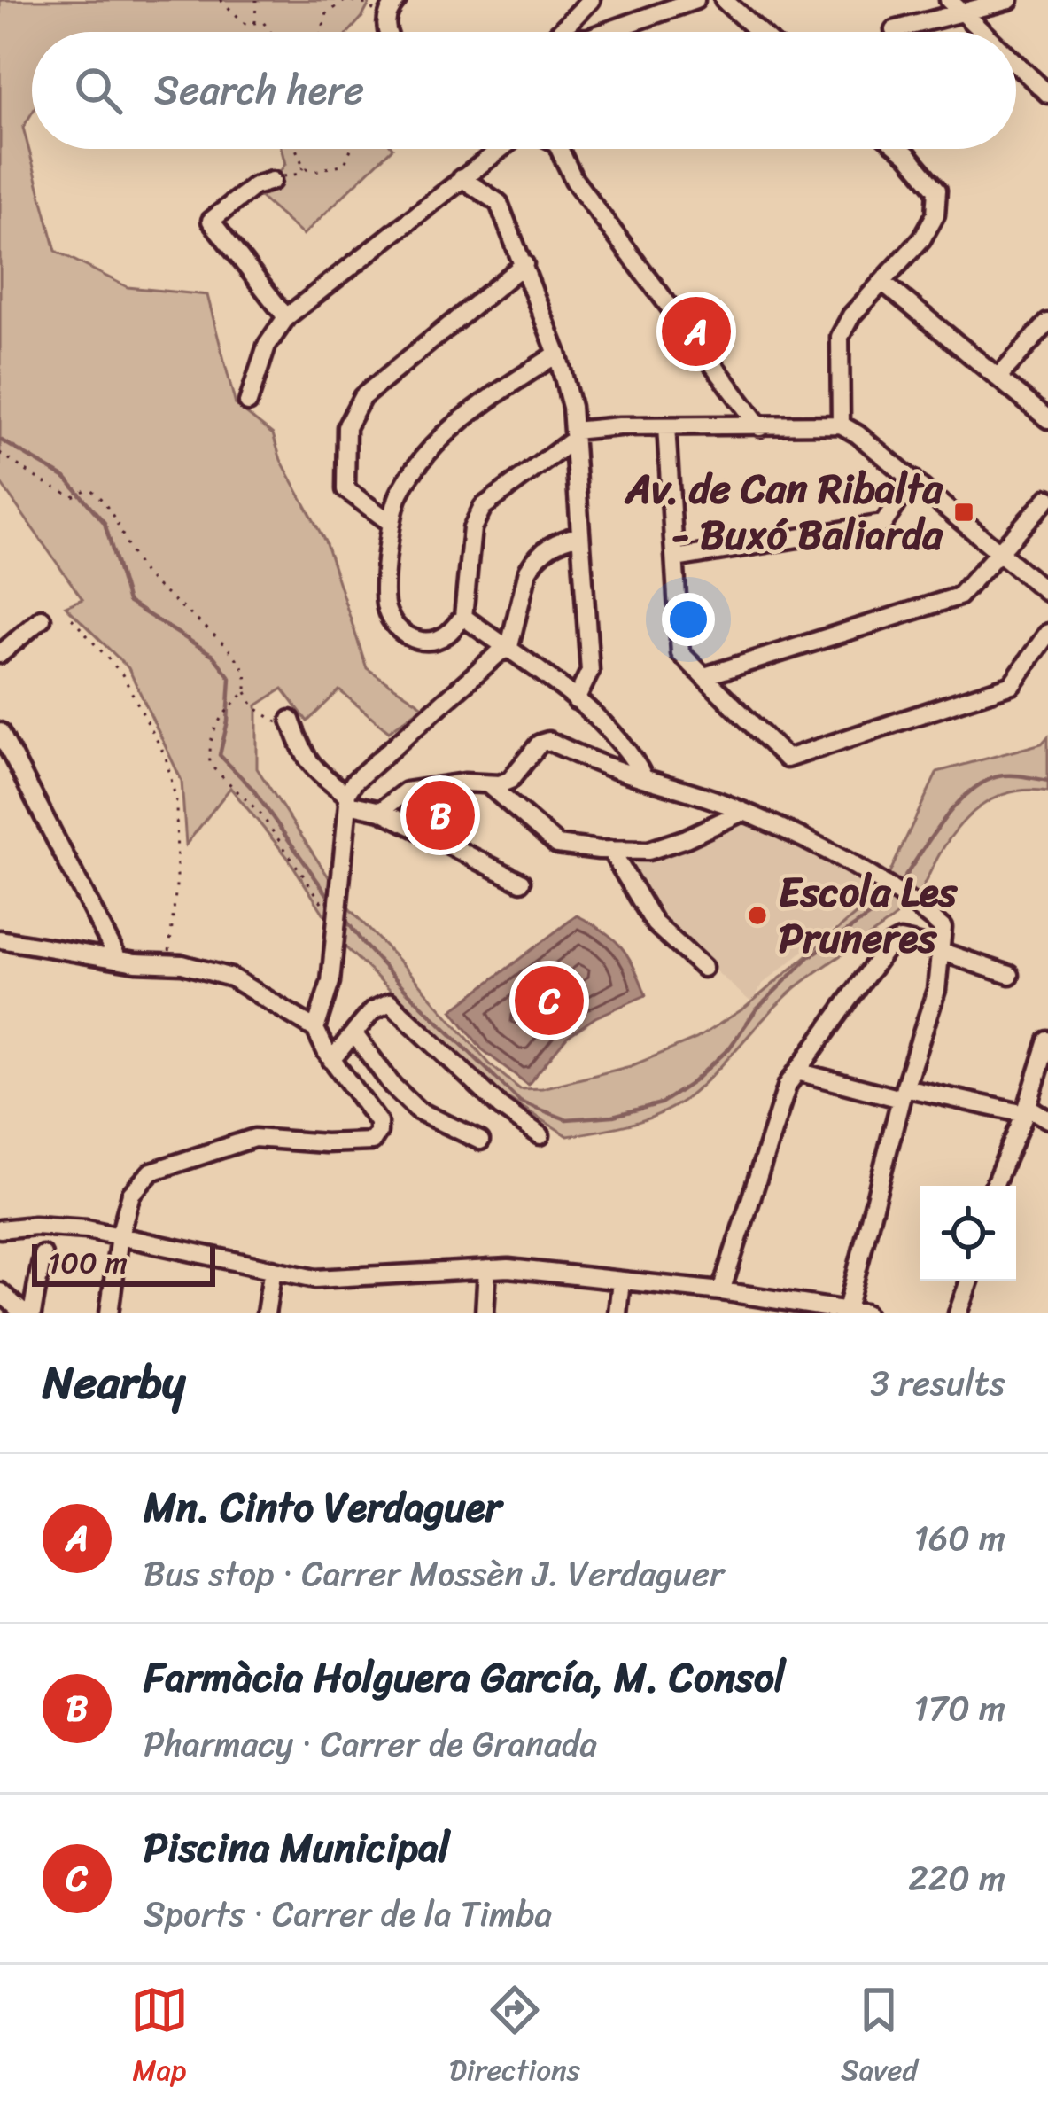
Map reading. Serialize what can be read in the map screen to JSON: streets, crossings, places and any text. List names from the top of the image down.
{
  "places": {
    "transit": ["Av. de Can Ribalta - Buxó Baliarda"],
    "other": ["Escola Les Pruneres"]
  },
  "scale_bar": "100 m",
  "page": {
    "search": "Search here",
    "pins": ["A", "B", "C"],
    "scale": "100 m",
    "heading": ["Nearby", "3 results"],
    "list": [
      {
        "mark": "A",
        "name": "Mn. Cinto Verdaguer",
        "note": "Bus stop · Carrer Mossèn J. Verdaguer",
        "value": "160 m"
      },
      {
        "mark": "B",
        "name": "Farmàcia Holguera García, M. Consol",
        "note": "Pharmacy · Carrer de Granada",
        "value": "170 m"
      },
      {
        "mark": "C",
        "name": "Piscina Municipal",
        "note": "Sports · Carrer de la Timba",
        "value": "220 m"
      }
    ],
    "nav": ["Map", "Directions", "Saved"]
  }
}
